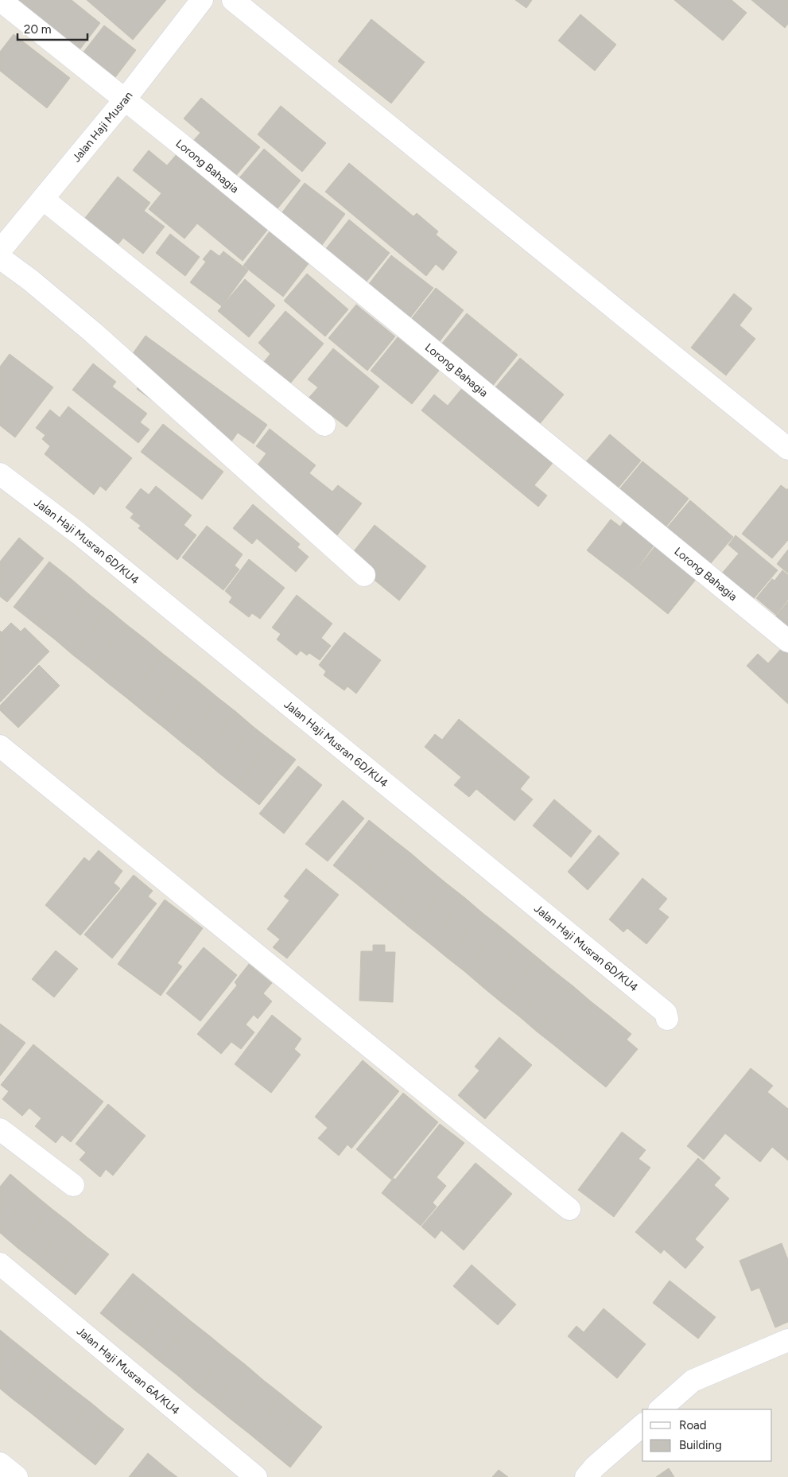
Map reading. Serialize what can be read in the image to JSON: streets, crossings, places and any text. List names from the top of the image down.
{
  "streets": {
    "street": [
      "Jalan Haji Musran",
      "Lorong Bahagia",
      "Jalan Haji Musran 6D/KU4",
      "Jalan Haji Musran 6A/KU4"
    ]
  },
  "crossings": [
    ["Jalan Haji Musran", "Lorong Bahagia"]
  ],
  "legend": ["Road", "Building"],
  "scale_bar": "20 m"
}
